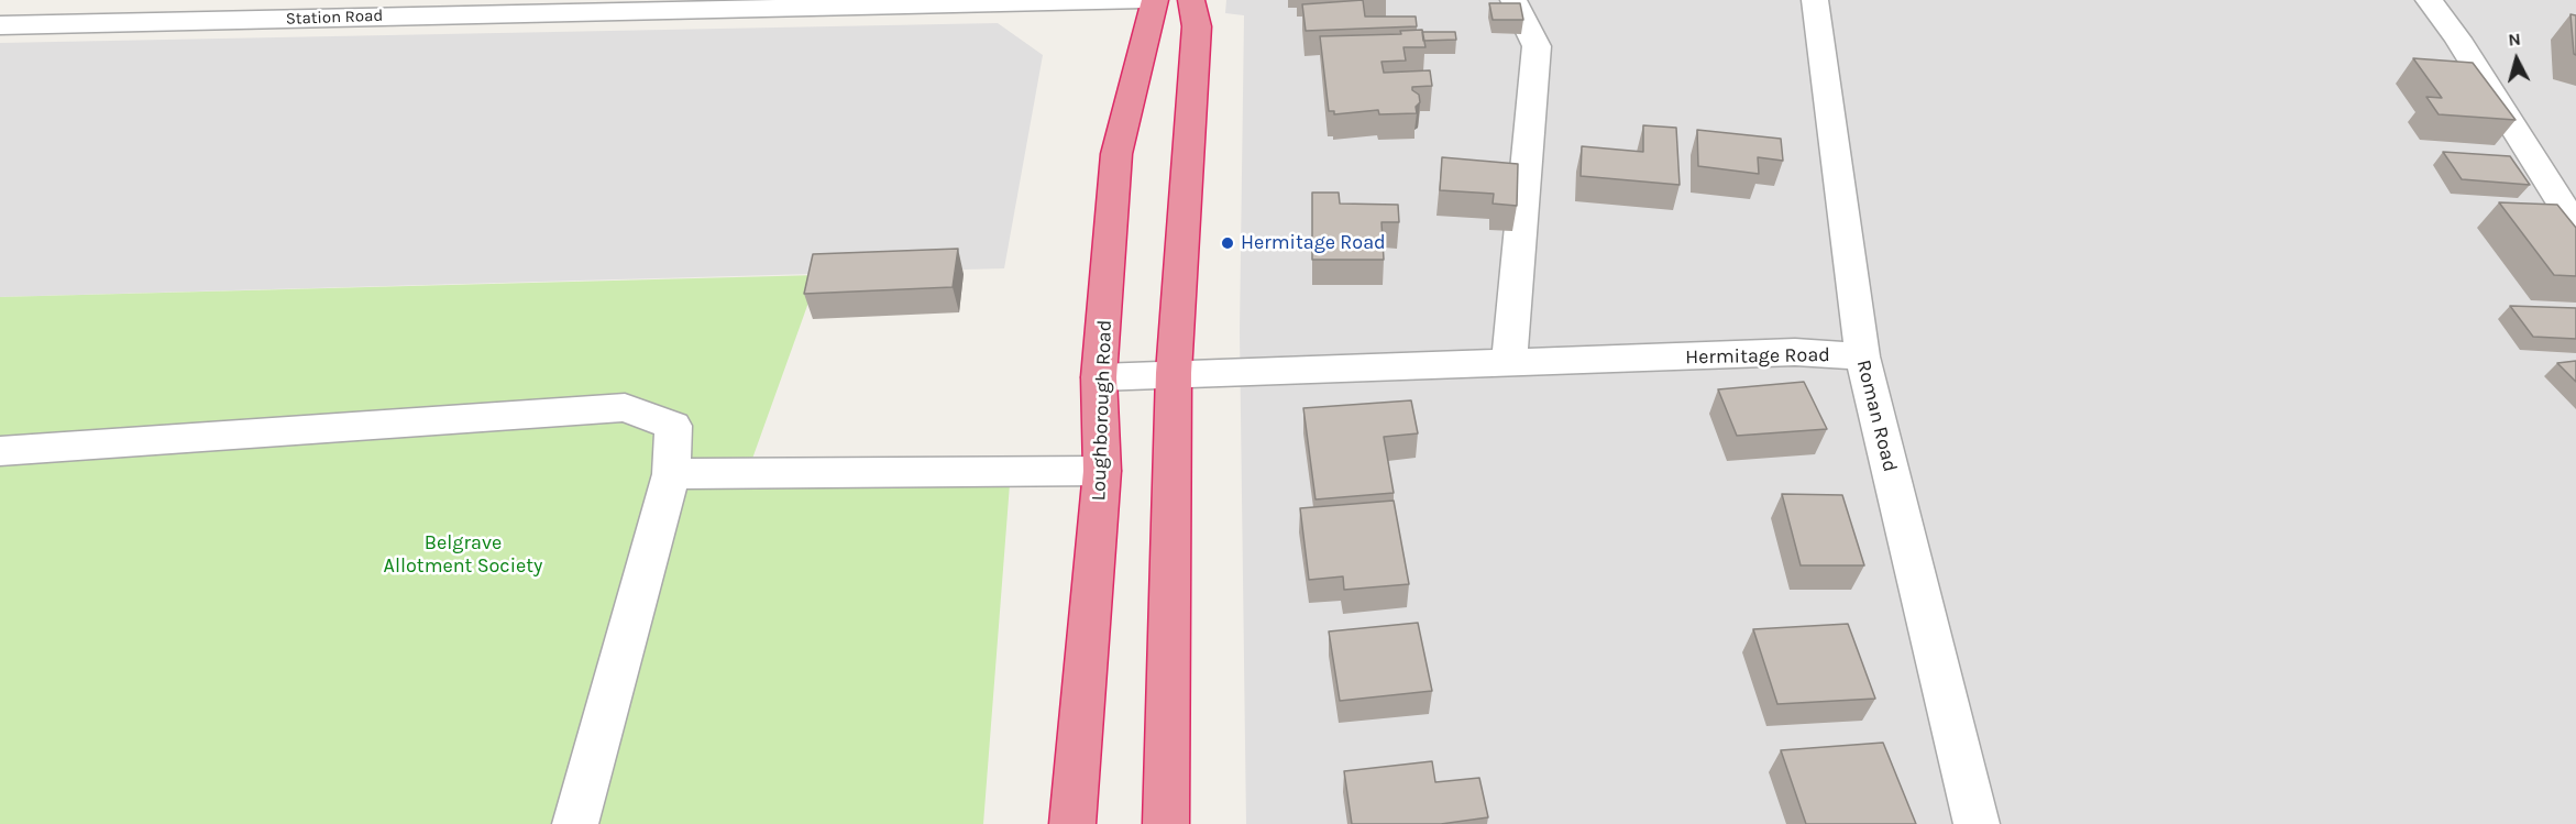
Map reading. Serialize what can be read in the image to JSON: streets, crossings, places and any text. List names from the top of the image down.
{
  "streets": {
    "highway": ["Loughborough Road"],
    "street": ["Station Road", "Hermitage Road", "Roman Road"]
  },
  "crossings": [
    ["Hermitage Road", "Loughborough Road"],
    ["Hermitage Road", "Roman Road"]
  ],
  "parks": ["Belgrave Allotment Society"],
  "places": ["Hermitage Road"],
  "north": "top"
}
